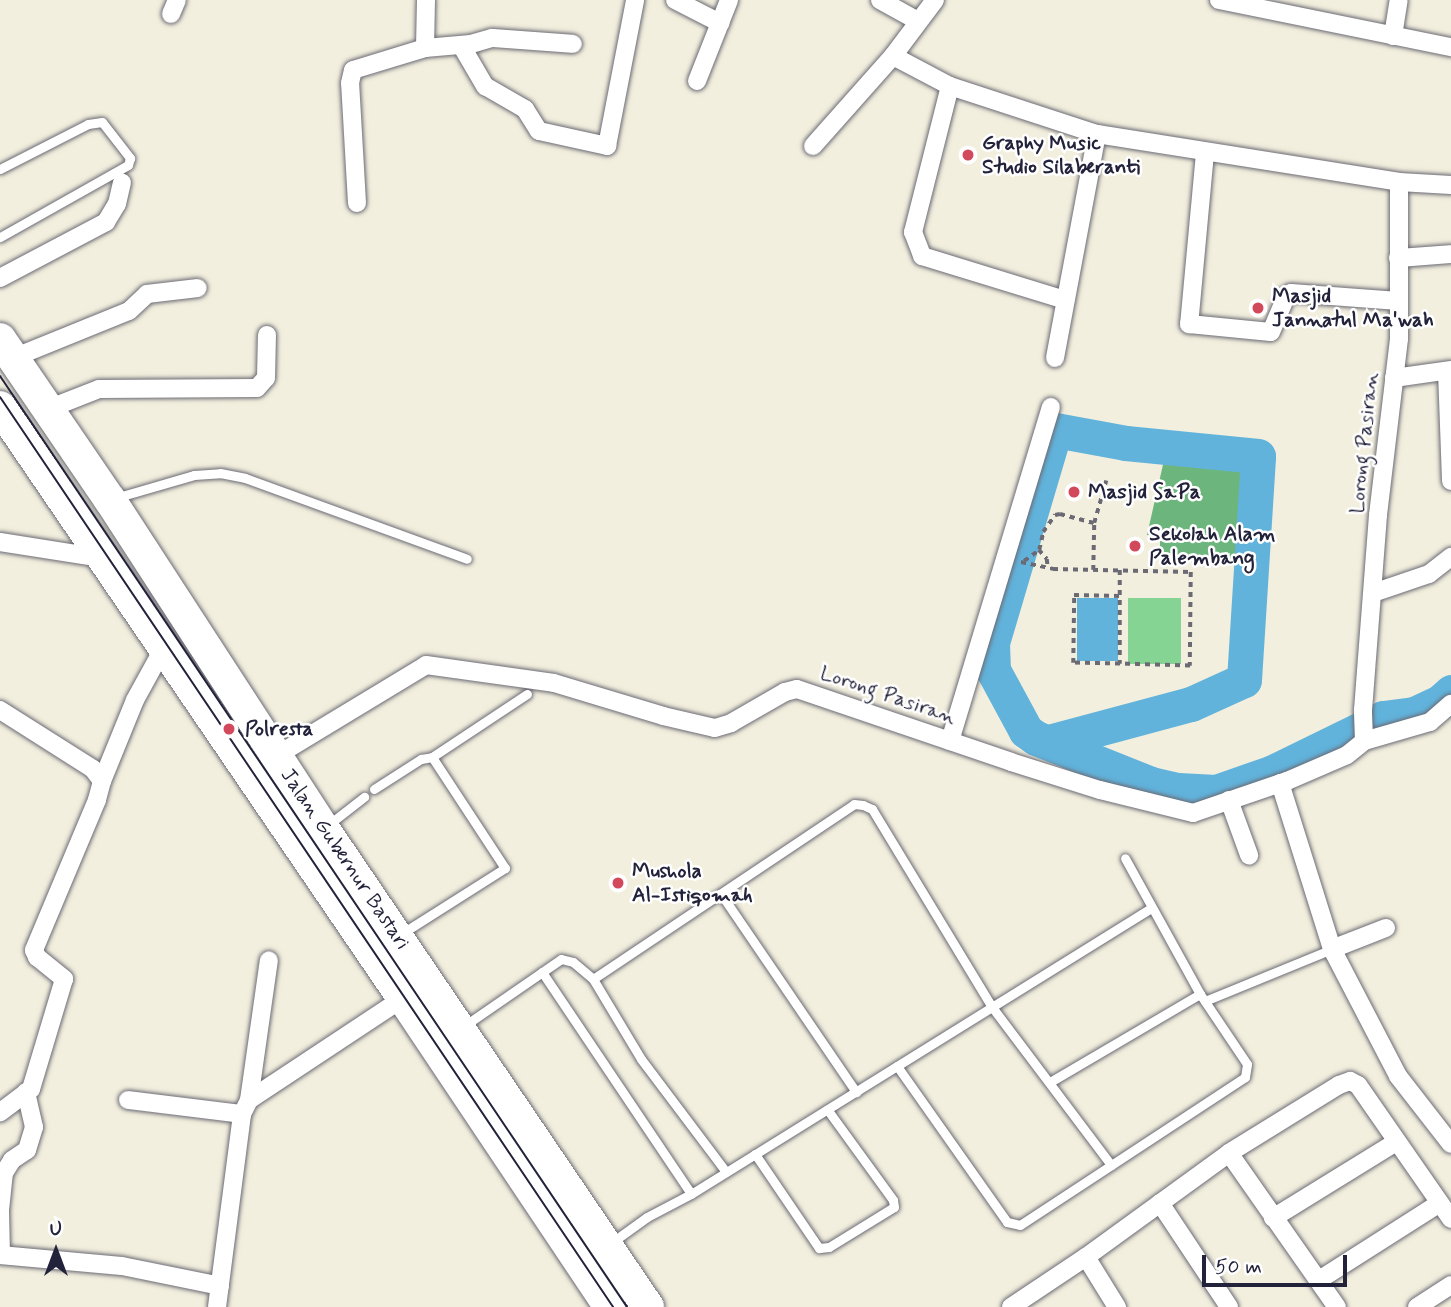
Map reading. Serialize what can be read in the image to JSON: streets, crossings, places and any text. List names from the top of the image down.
{
  "streets": {
    "highway": ["Jalan Gubernur Bastari"],
    "street": ["Lorong Pasiran"]
  },
  "crossings": [
    ["Lorong Pasiran", "Jalan Gubernur Bastari"]
  ],
  "places": [
    "Graphy Music Studio Silaberanti",
    "Masjid Jannatul Ma'wah",
    "Masjid SaPa",
    "Sekolah Alam Palembang",
    "Polresta",
    "Mushola Al-Istiqomah"
  ],
  "scale_bar": "50 m",
  "north": "top"
}
